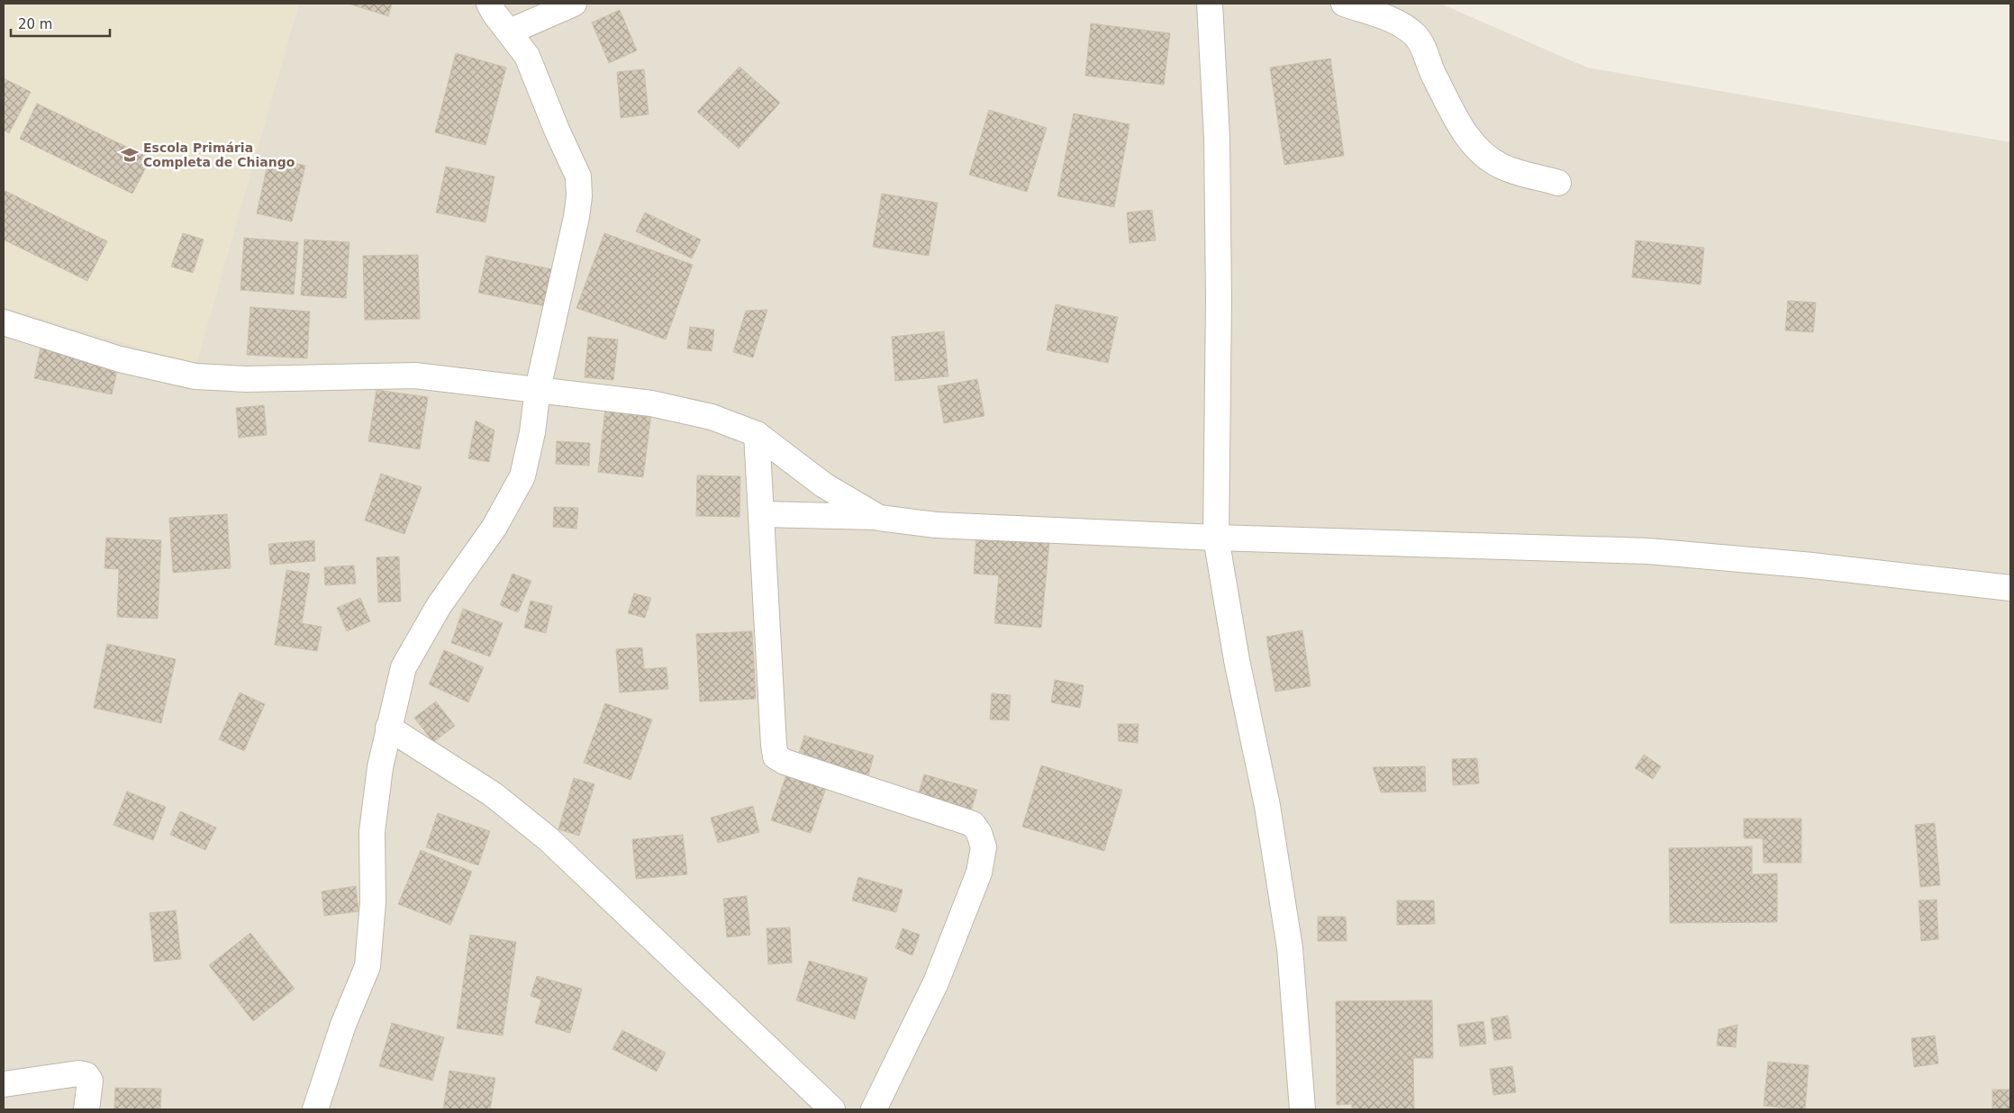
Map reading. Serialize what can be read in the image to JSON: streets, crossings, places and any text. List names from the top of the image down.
{
  "places": {
    "school or university": ["Escola Primária Completa de Chiango"]
  },
  "scale_bar": "20 m"
}
